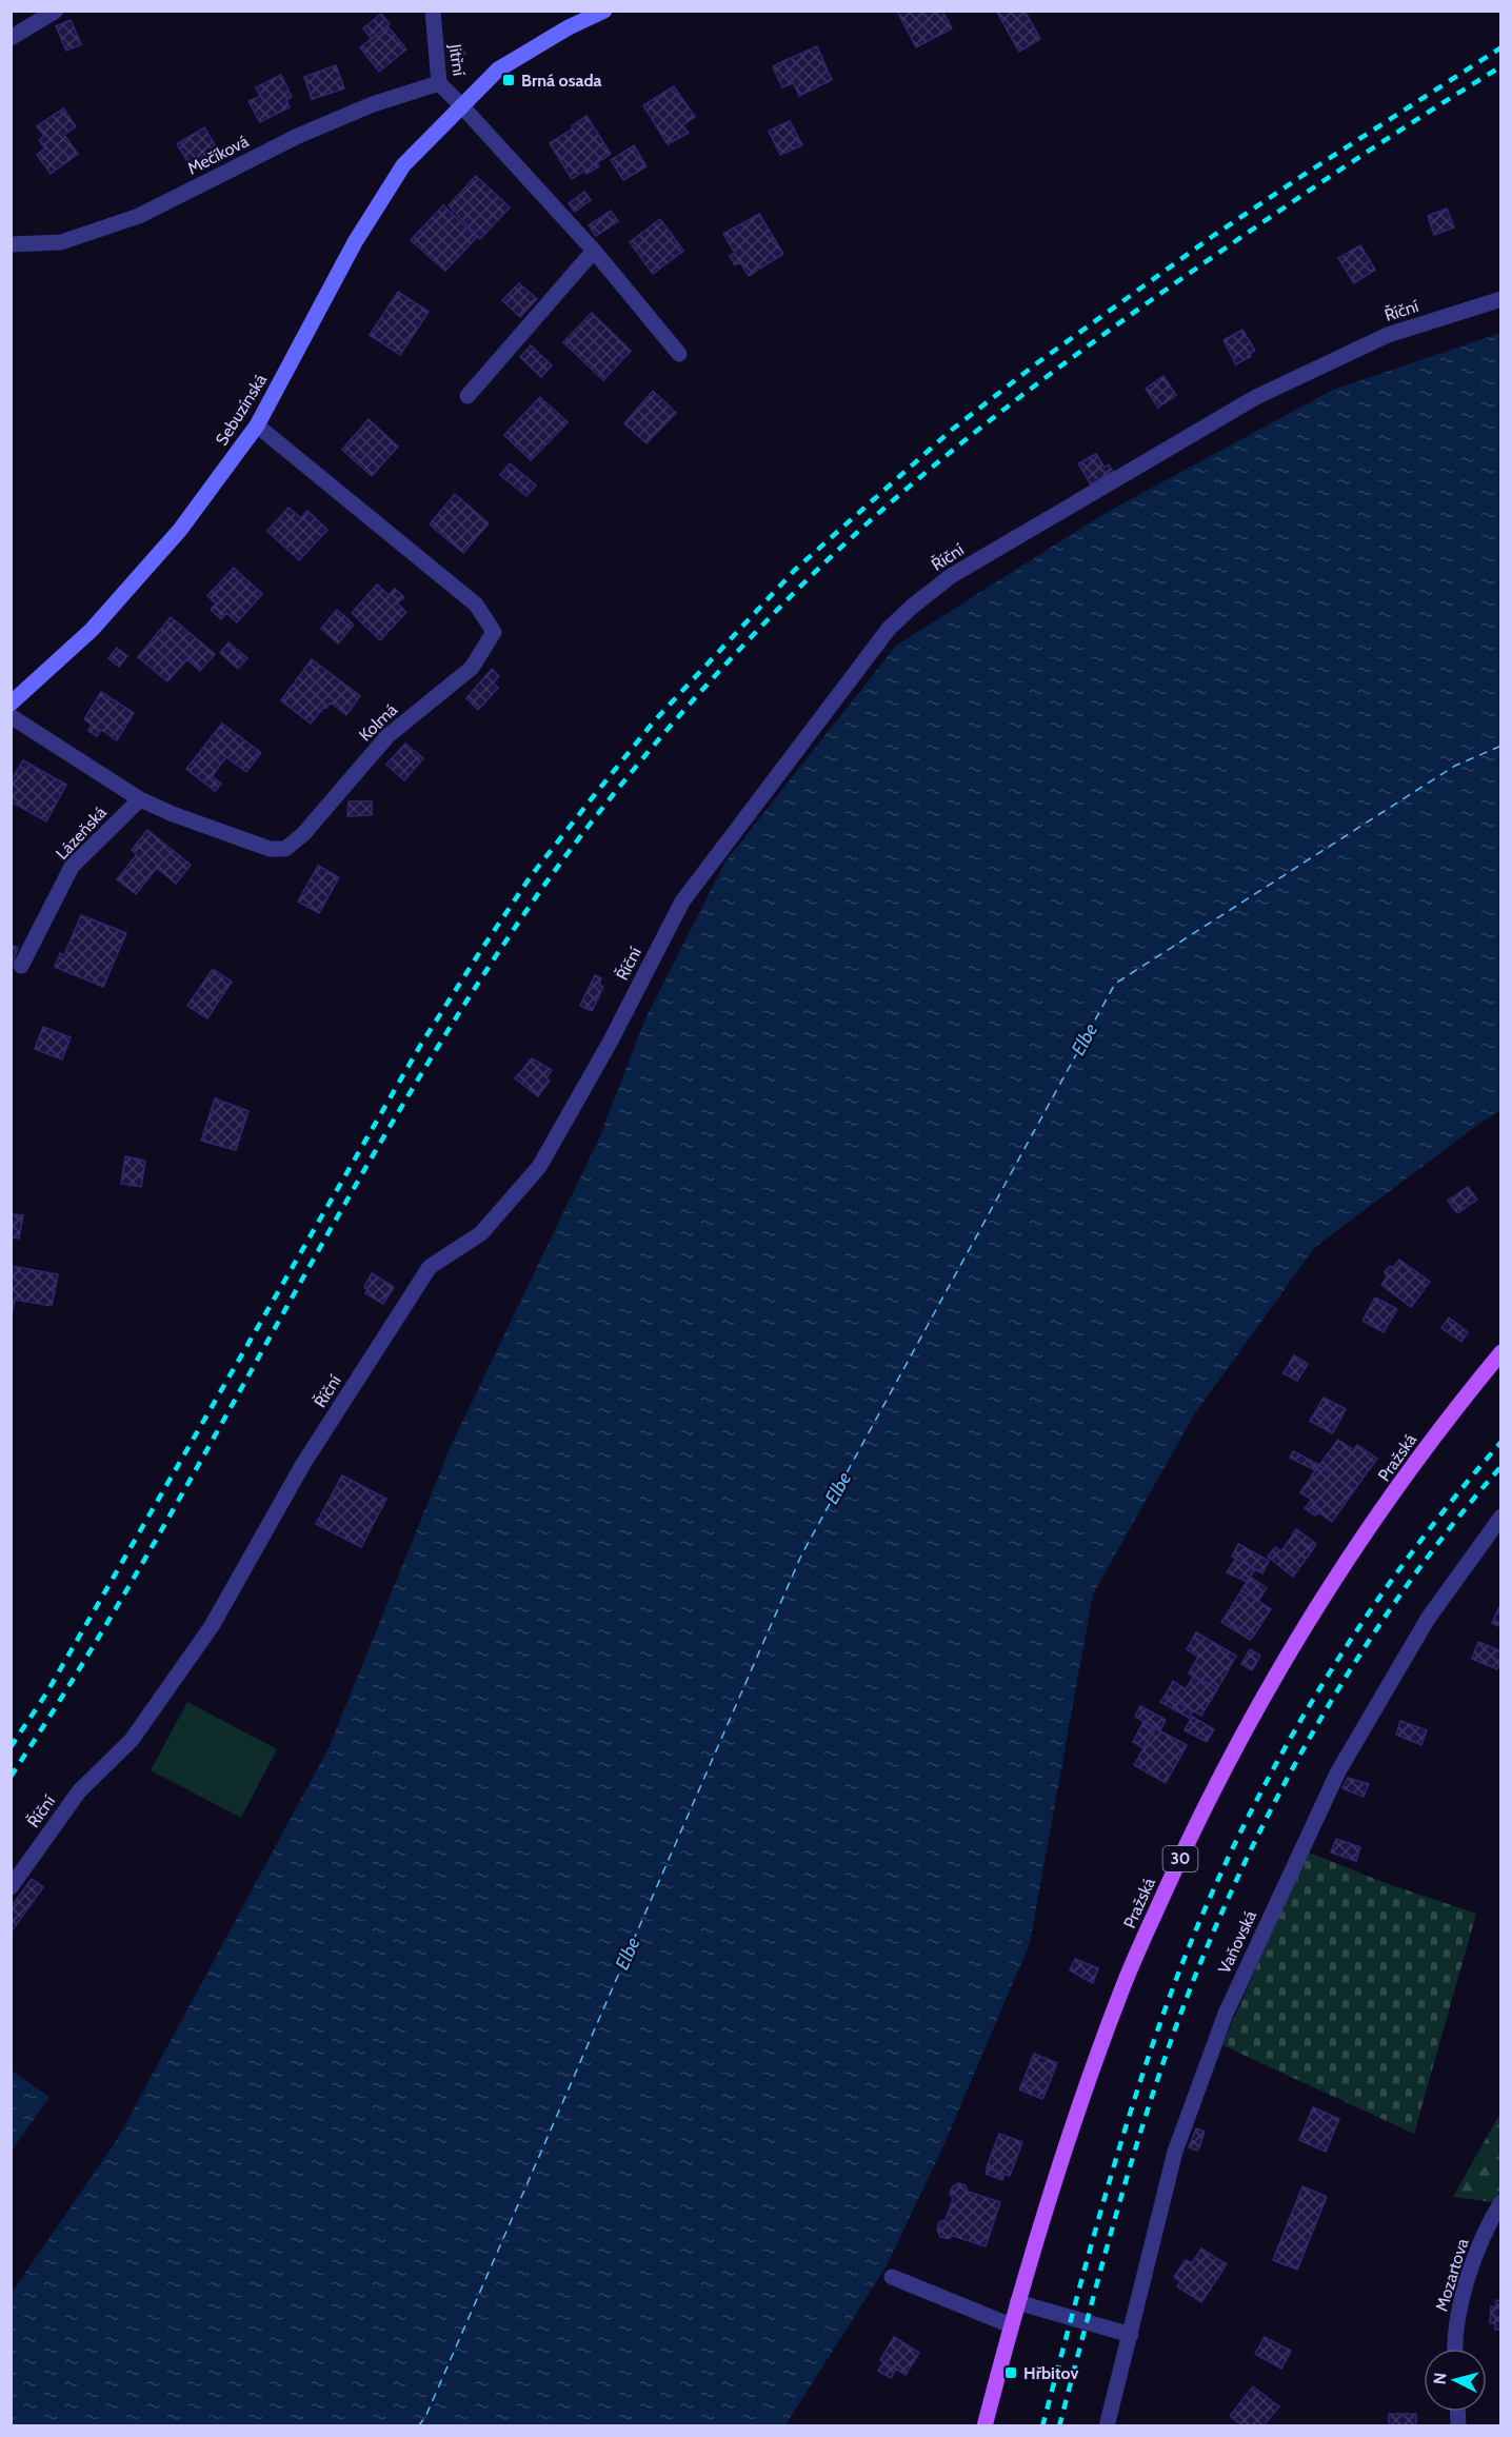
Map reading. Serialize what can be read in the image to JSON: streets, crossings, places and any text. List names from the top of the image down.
{
  "streets": {
    "main road": ["Sebuzínská", "Pražská", "30"],
    "street": [
      "Jitřní",
      "Mečíková",
      "Říční",
      "Kolmá",
      "Lázeňská",
      "Vaňovská",
      "Mozartova"
    ]
  },
  "crossings": [
    ["Jitřní", "Mečíková"],
    ["Jitřní", "Sebuzínská"],
    ["Sebuzínská", "Kolmá"],
    ["Kolmá", "Lázeňská"]
  ],
  "water": ["Elbe"],
  "places": {
    "transit": ["Brná osada", "Hřbitov"]
  },
  "north": "left"
}
